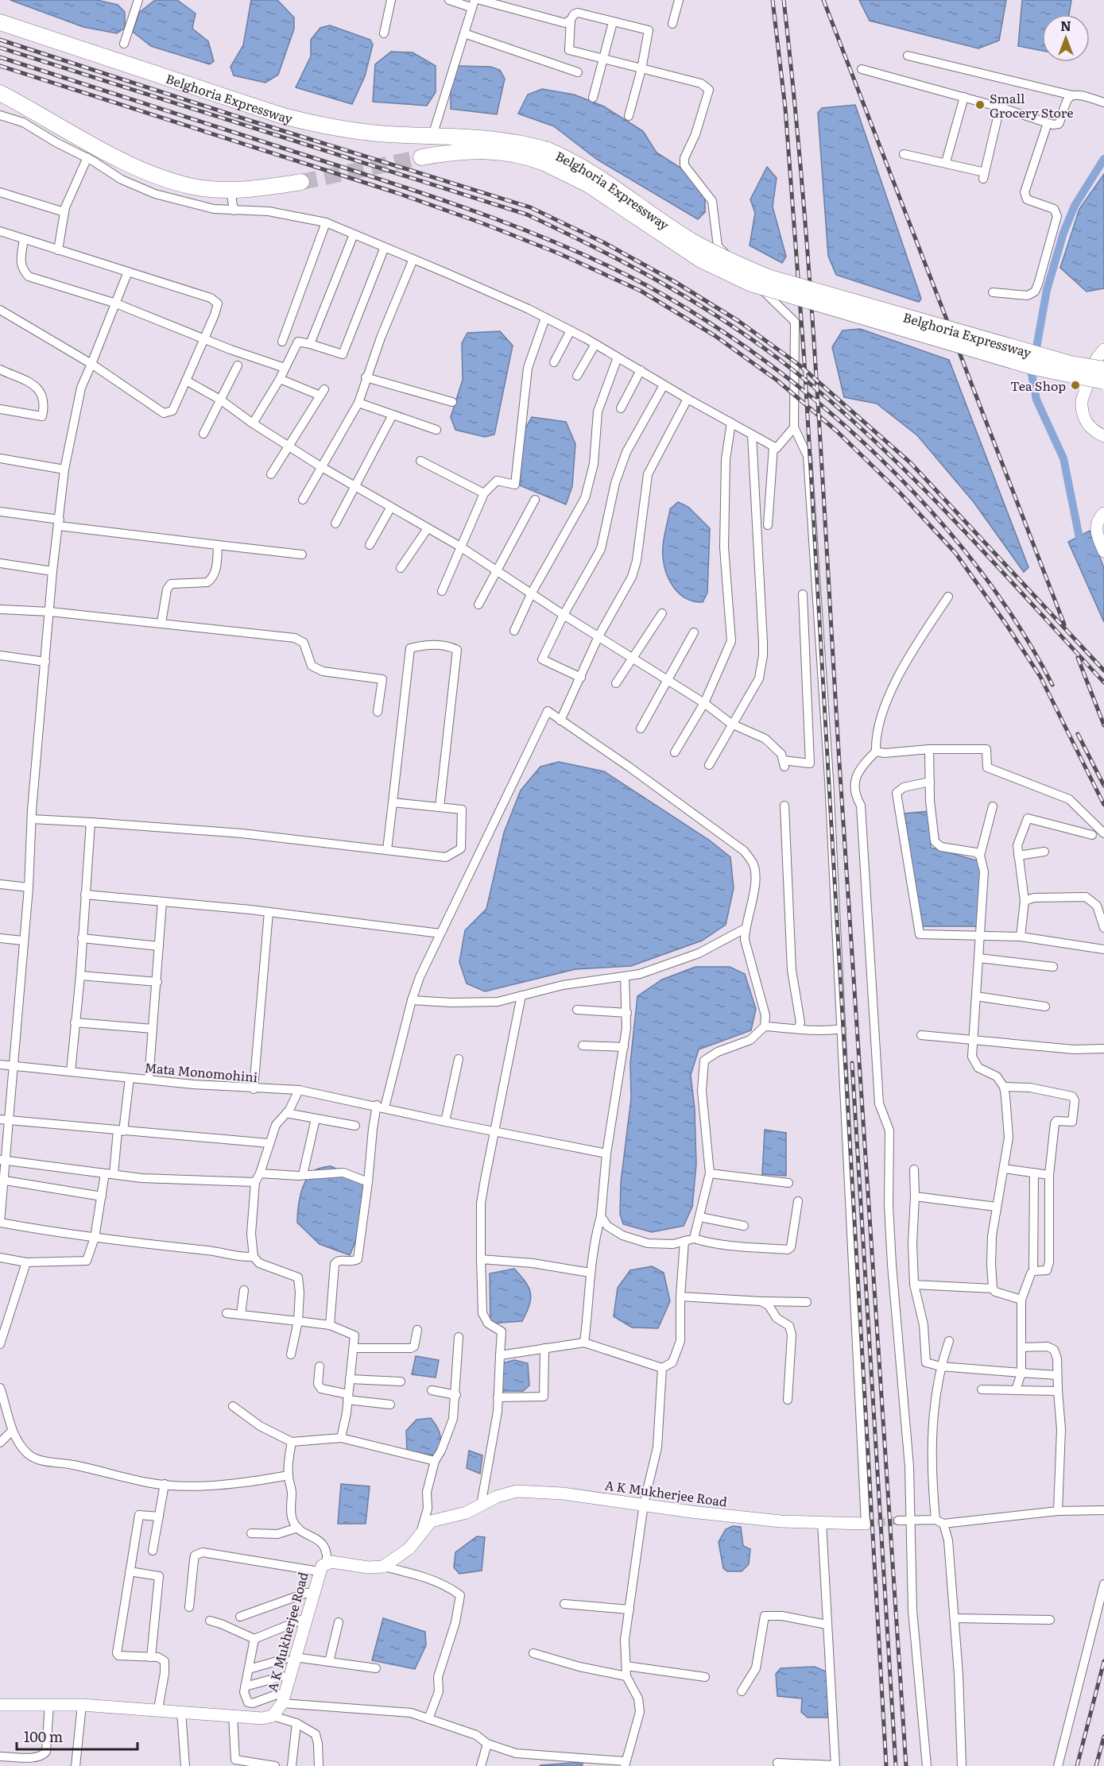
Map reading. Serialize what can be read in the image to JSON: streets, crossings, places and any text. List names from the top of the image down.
{
  "streets": {
    "highway": ["Belghoria Expressway"],
    "street": ["Mata Monomohini", "A K Mukherjee Road"]
  },
  "places": ["Small Grocery Store", "Tea Shop"],
  "scale_bar": "100 m",
  "north": "top"
}
